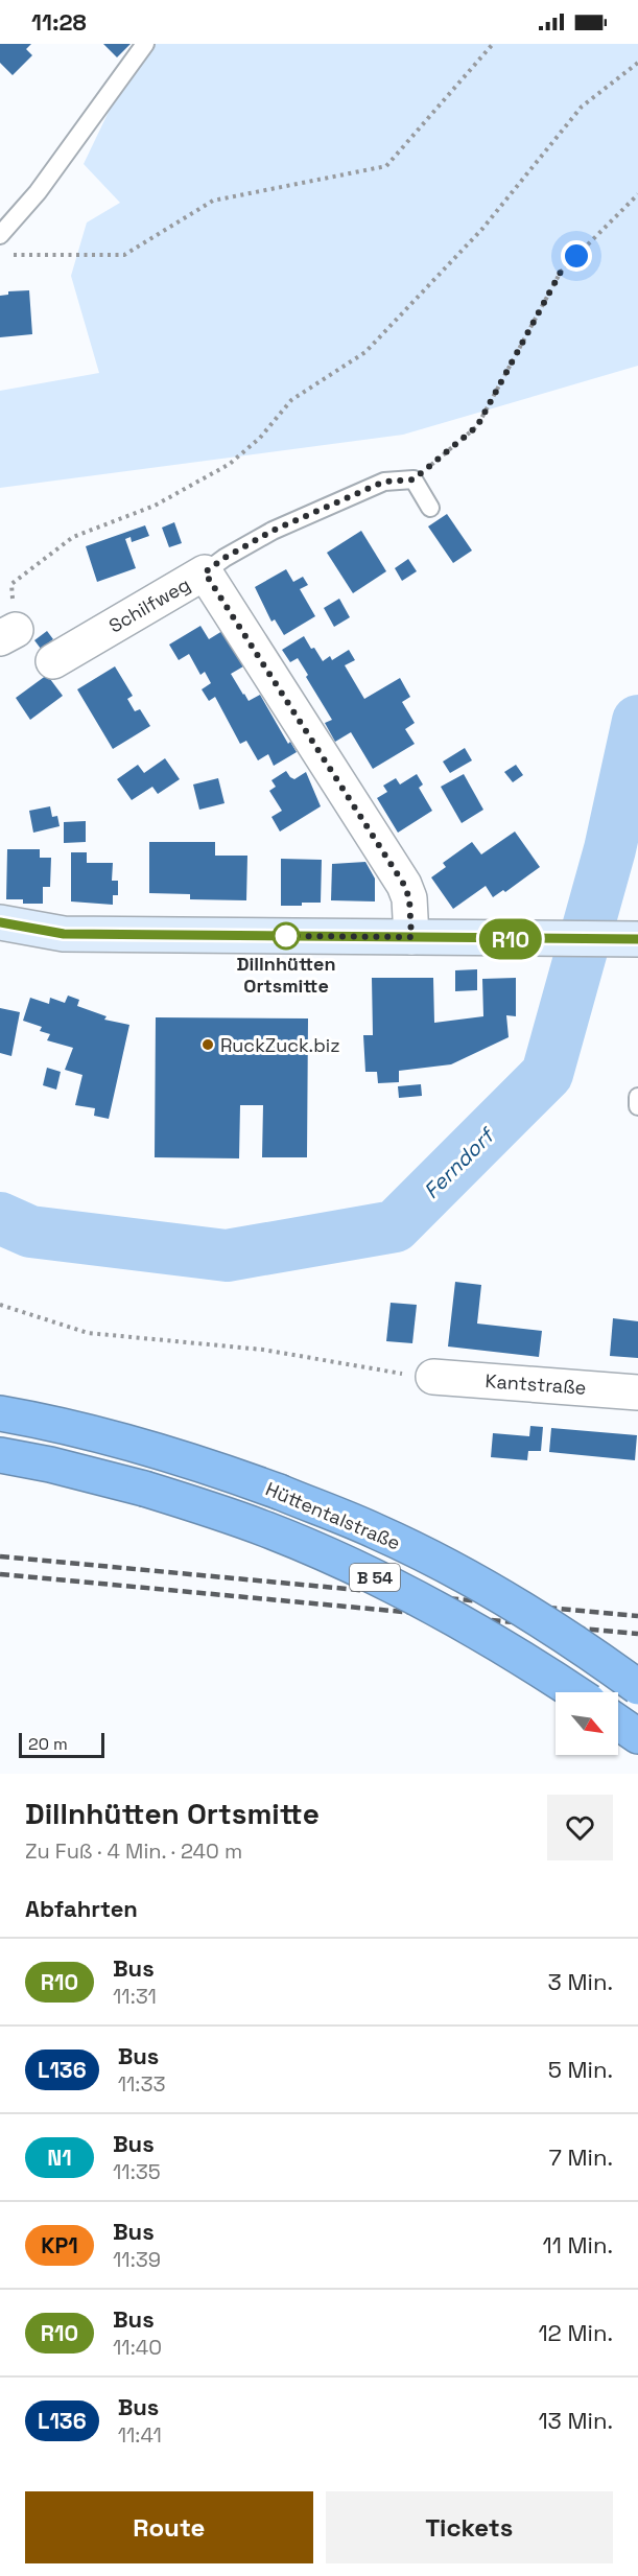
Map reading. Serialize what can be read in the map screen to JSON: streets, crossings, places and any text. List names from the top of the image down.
{
  "streets": {
    "highway": ["Hüttentalstraße", "B 54"],
    "street": ["Schilfweg", "Kantstraße"]
  },
  "water": ["Ferndorf"],
  "places": ["Dillnhütten Ortsmitte", "RuckZuck.biz"],
  "lines": ["bus line R10"],
  "scale_bar": "20 m",
  "north": "bottom right",
  "page": {
    "status": "11:28",
    "on_map": "R10",
    "scale": "20 m",
    "heading": [
      ["Dillnhütten Ortsmitte", "Zu Fuß · 4 Min. · 240 m"],
      "Abfahrten"
    ],
    "list": [
      {
        "mark": "R10",
        "name": "Bus",
        "note": "11:31",
        "value": "3 Min."
      },
      {
        "mark": "L136",
        "name": "Bus",
        "note": "11:33",
        "value": "5 Min."
      },
      {
        "mark": "N1",
        "name": "Bus",
        "note": "11:35",
        "value": "7 Min."
      },
      {
        "mark": "KP1",
        "name": "Bus",
        "note": "11:39",
        "value": "11 Min."
      },
      {
        "mark": "R10",
        "name": "Bus",
        "note": "11:40",
        "value": "12 Min."
      },
      {
        "mark": "L136",
        "name": "Bus",
        "note": "11:41",
        "value": "13 Min."
      }
    ],
    "buttons": ["Route", "Tickets"]
  }
}
